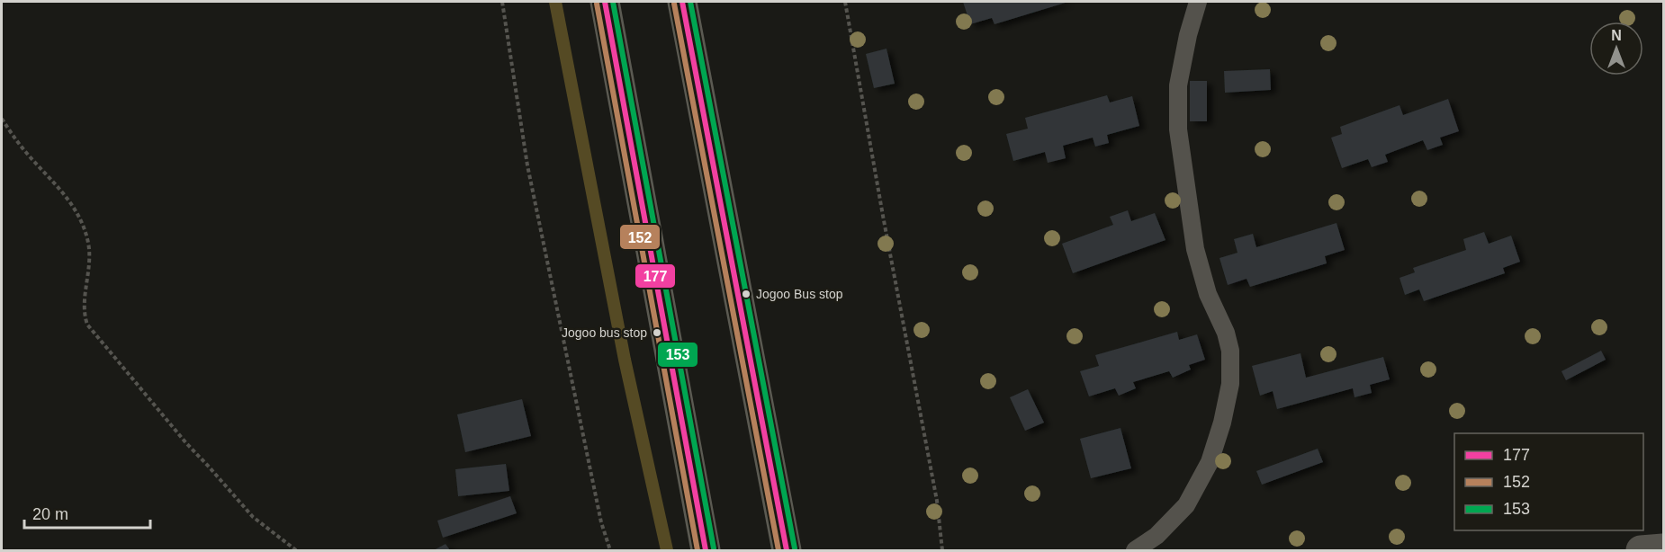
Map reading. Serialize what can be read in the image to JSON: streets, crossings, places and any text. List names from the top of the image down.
{
  "places": ["Jogoo Bus stop", "Jogoo bus stop"],
  "lines": ["transit line 177", "transit line 153", "transit line 152"],
  "legend": ["177", "152", "153"],
  "scale_bar": "20 m",
  "north": "top"
}
